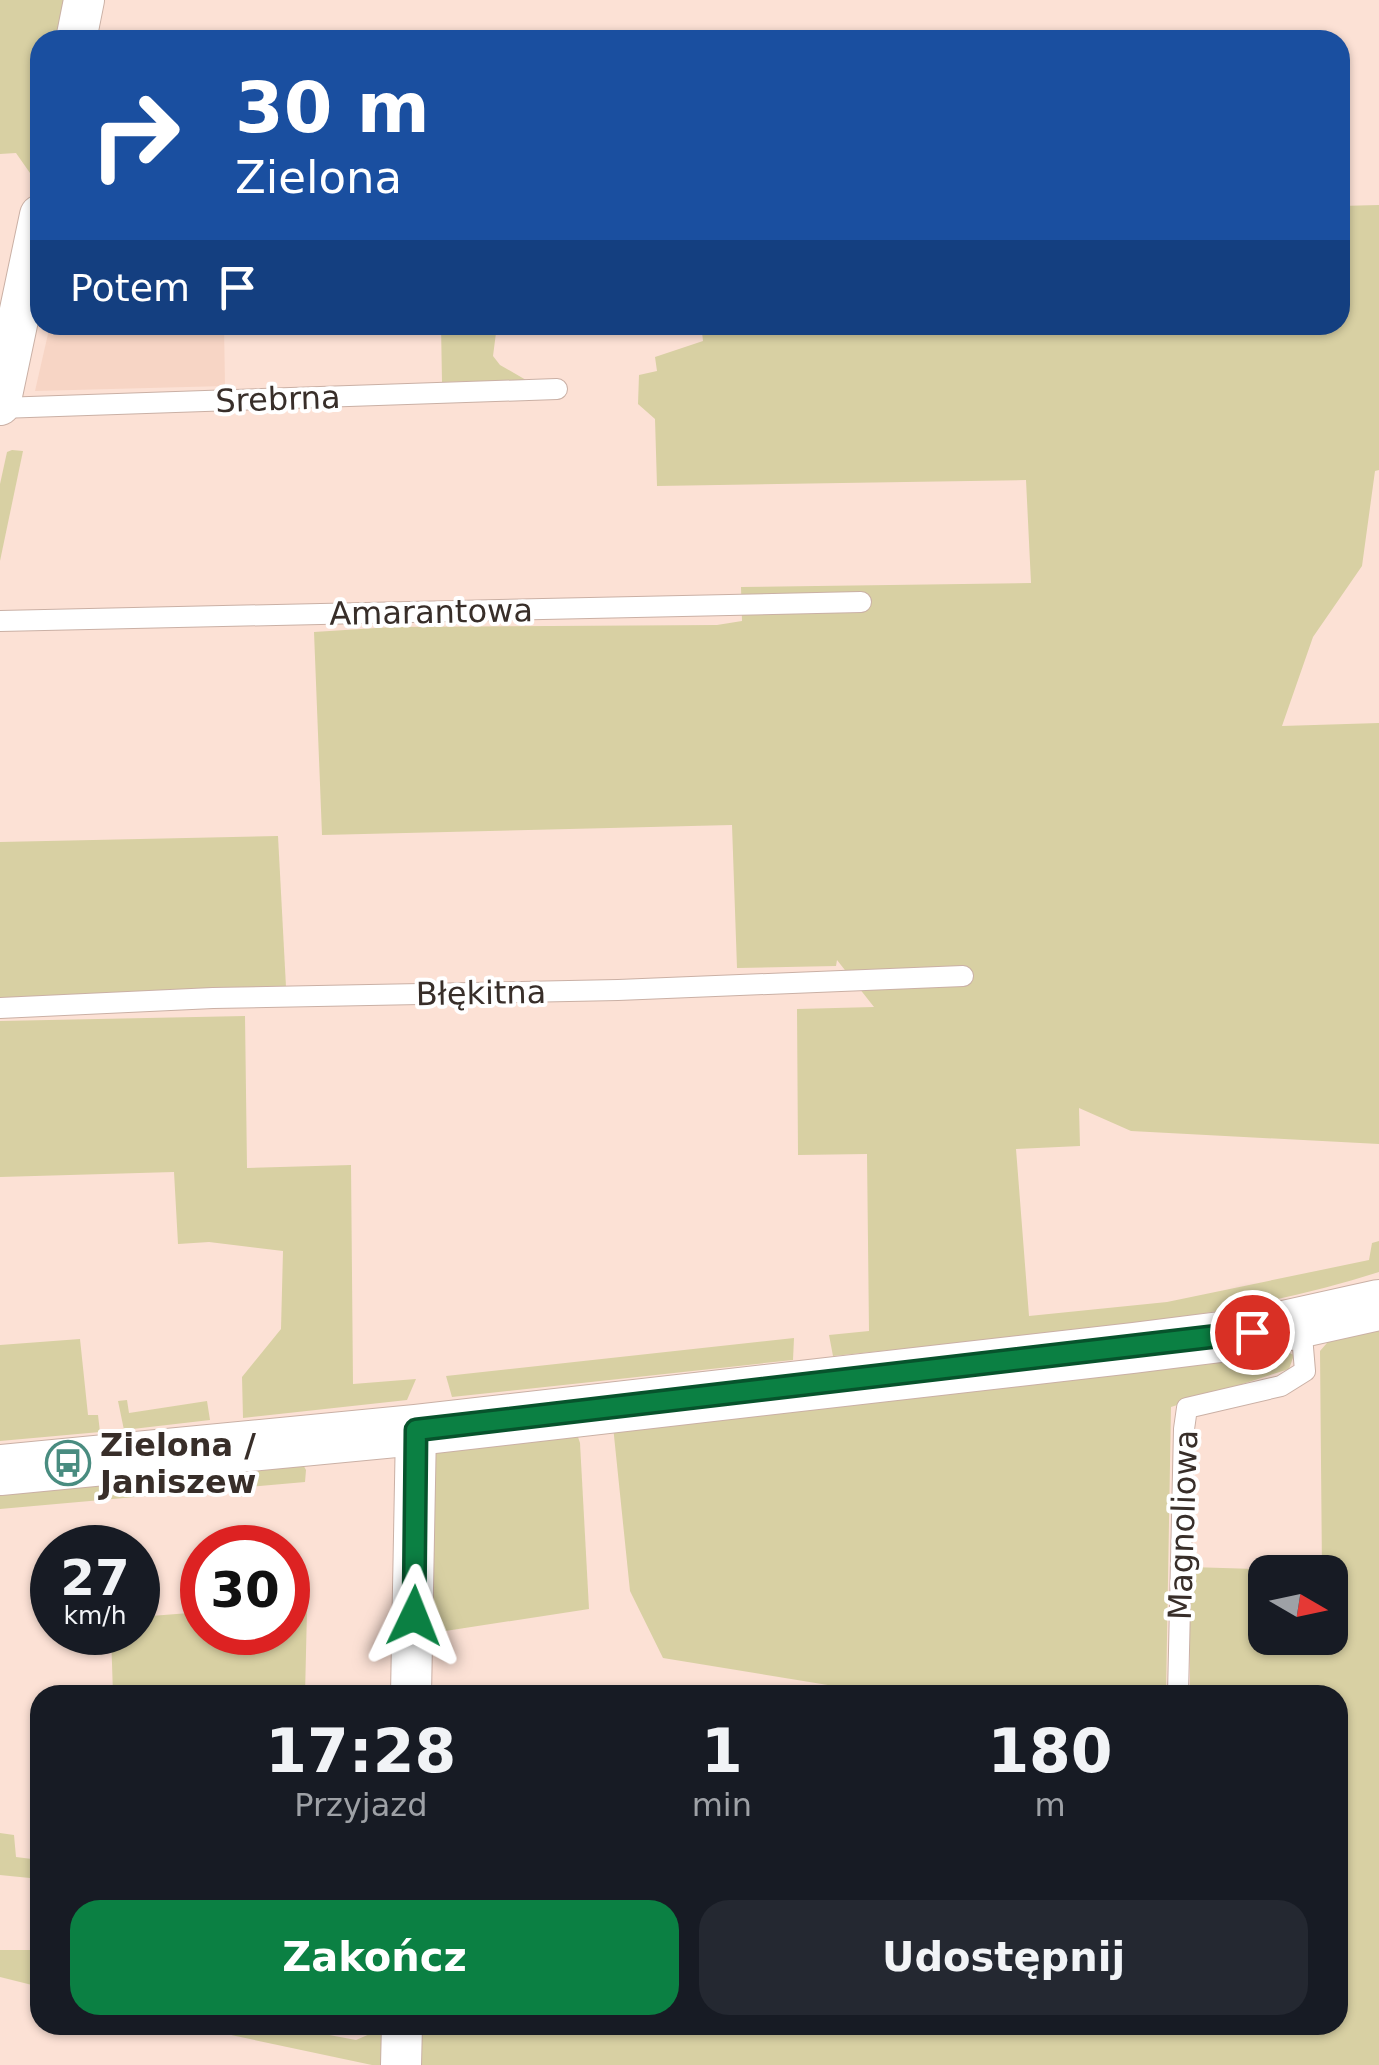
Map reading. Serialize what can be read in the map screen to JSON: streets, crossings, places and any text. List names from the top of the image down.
{
  "streets": {
    "lane": [
      "Srebrna",
      "Amarantowa",
      "Błękitna",
      "Magnoliowa"
    ]
  },
  "places": {
    "bus stop": ["Zielona / Janiszew"]
  },
  "north": "right",
  "page": {
    "turn": ["30 m", "Zielona"],
    "then": "Potem",
    "speed": "27 km/h",
    "limit": "30",
    "eta": [
      "17:28",
      "Przyjazd",
      "1",
      "min",
      "180",
      "m"
    ],
    "buttons": ["Zakończ", "Udostępnij"]
  }
}
